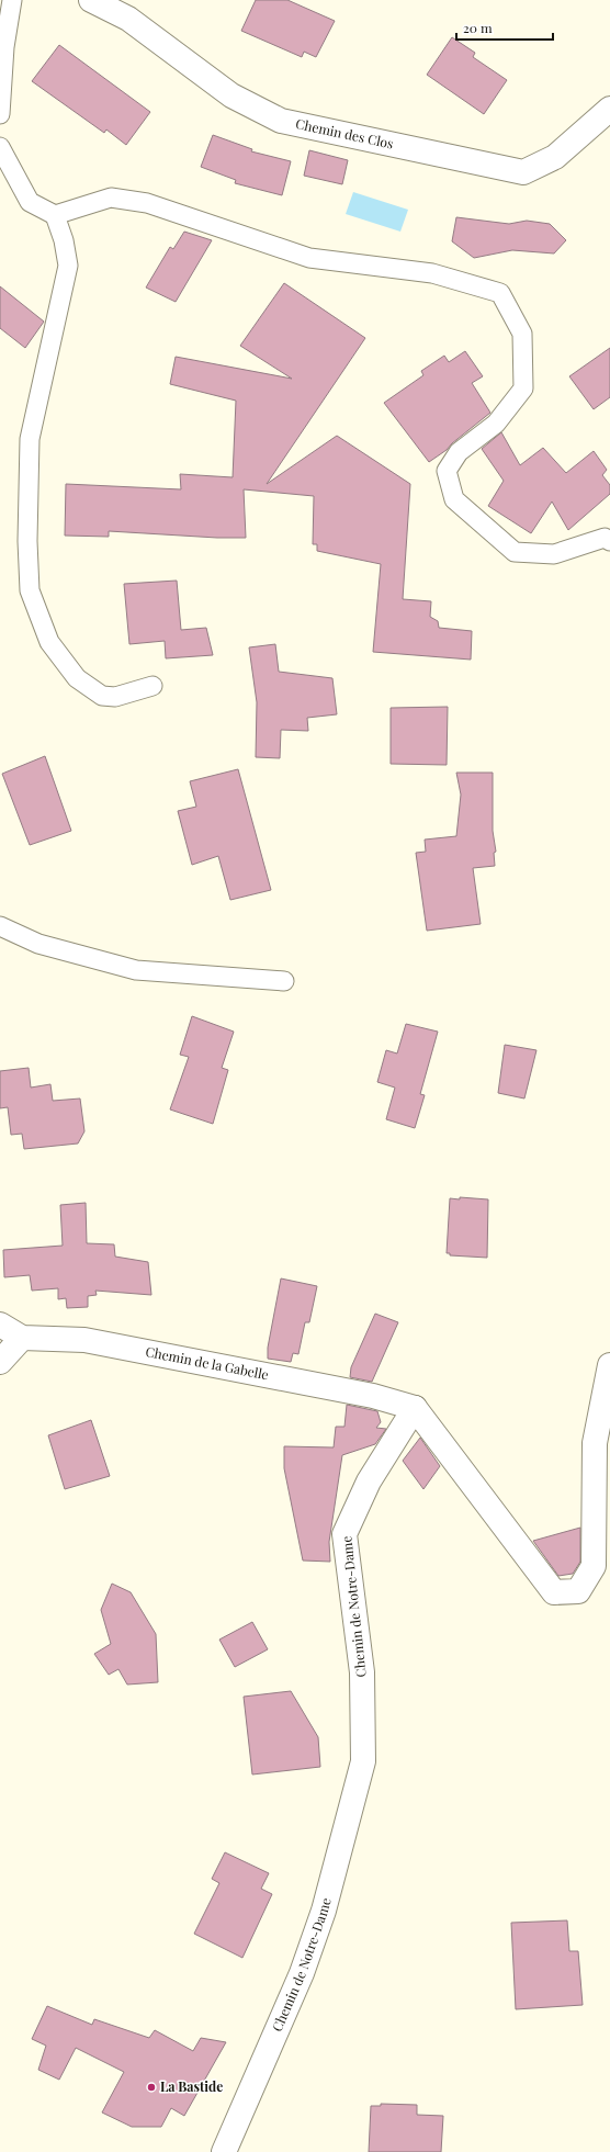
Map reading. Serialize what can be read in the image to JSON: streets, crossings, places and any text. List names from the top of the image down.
{
  "streets": {
    "street": ["Chemin des Clos", "Chemin de la Gabelle", "Chemin de Notre-Dame"]
  },
  "crossings": [
    ["Chemin de la Gabelle", "Chemin de Notre-Dame"]
  ],
  "places": ["La Bastide"],
  "scale_bar": "20 m"
}
